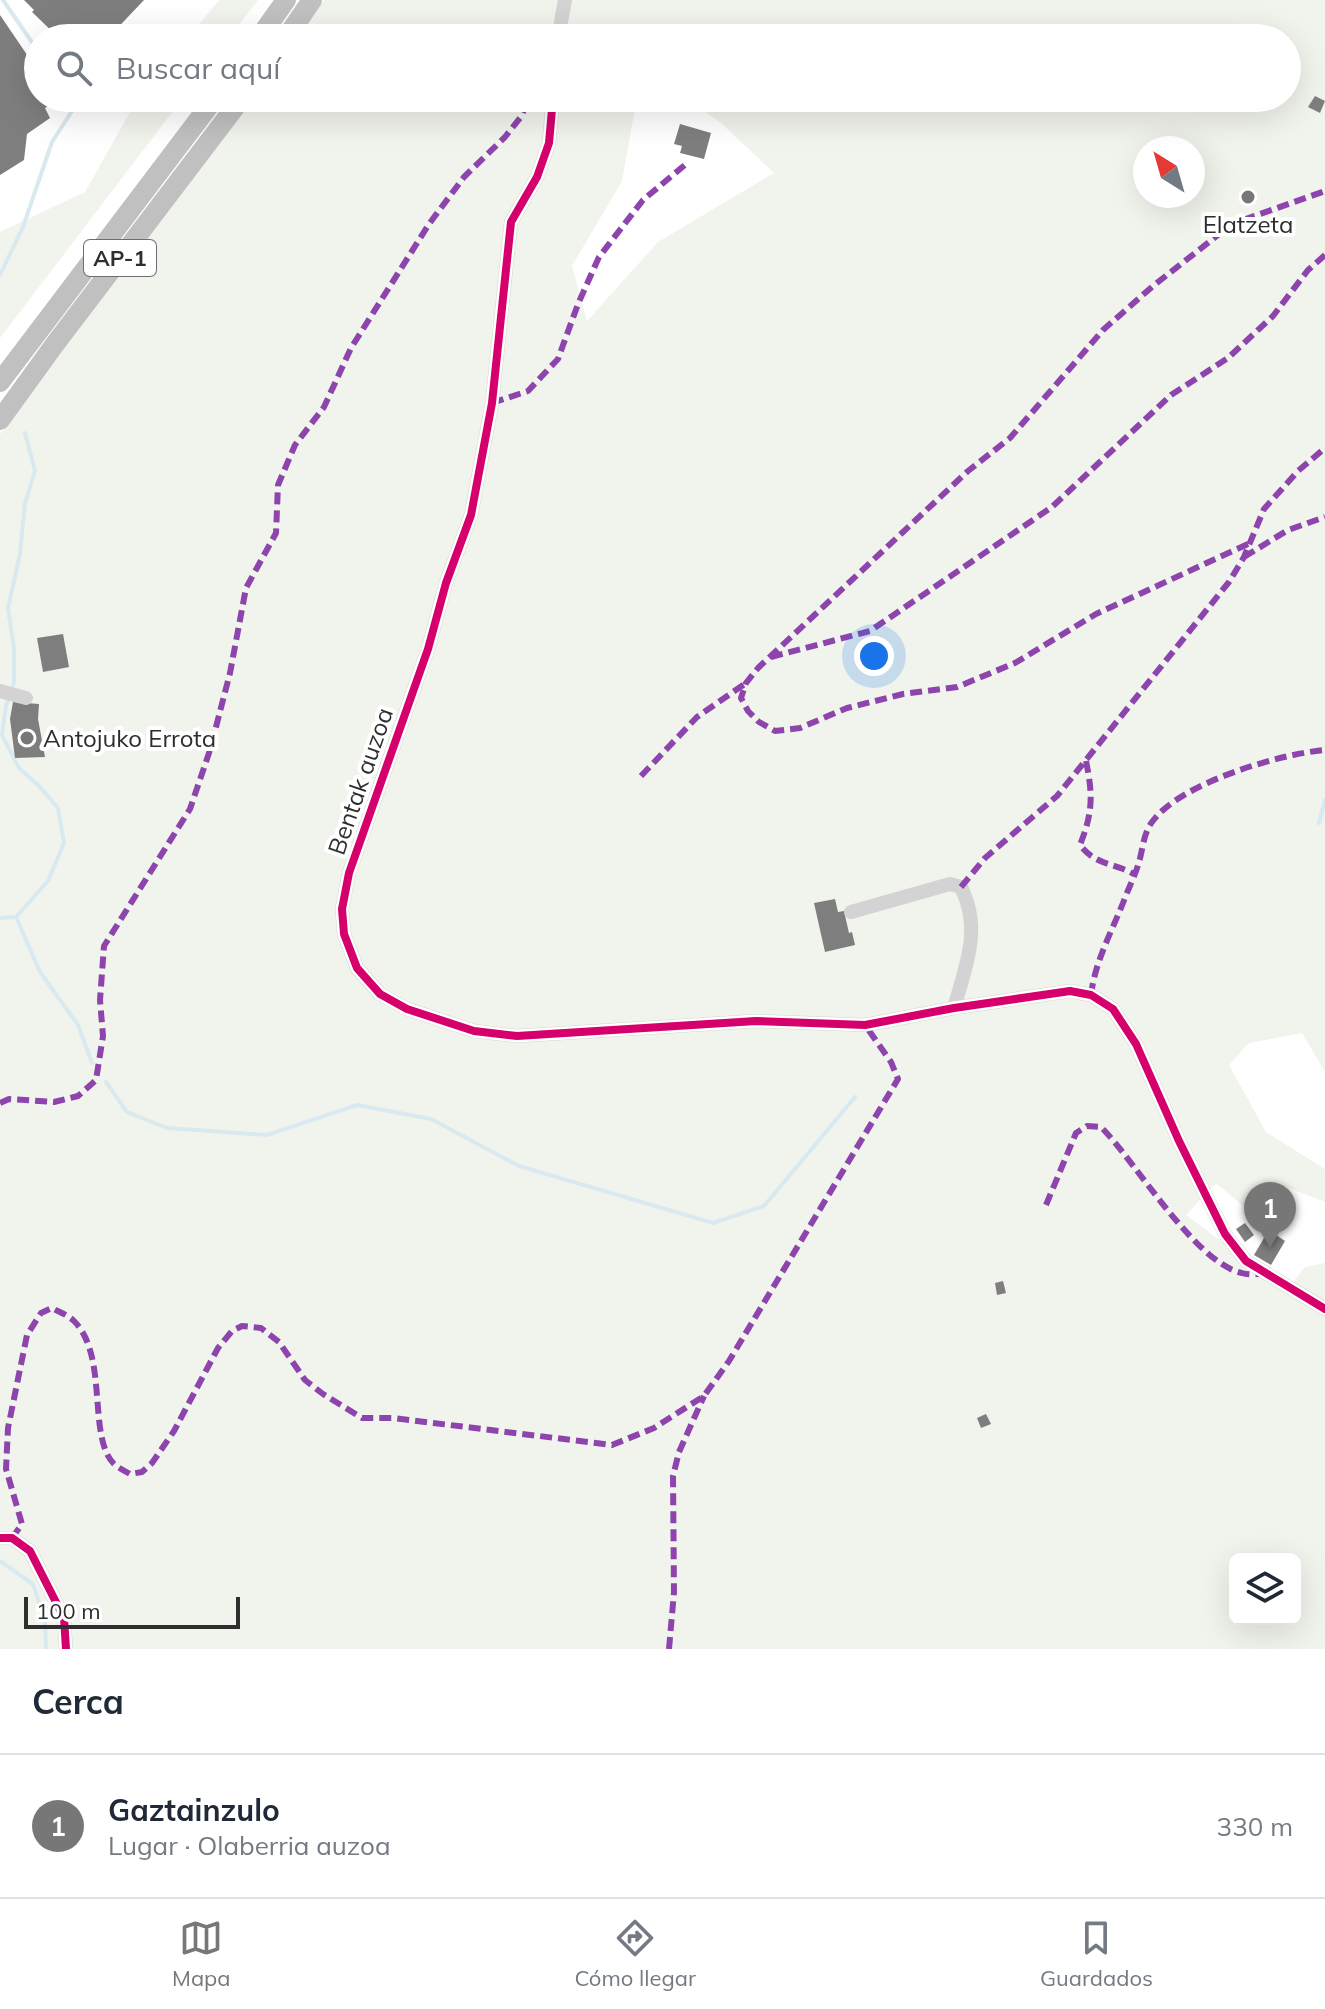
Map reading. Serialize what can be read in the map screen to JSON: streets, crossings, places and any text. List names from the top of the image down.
{
  "streets": {
    "highway": ["AP-1"],
    "street": ["Bentak auzoa"]
  },
  "places": ["Elatzeta", "Antojuko Errota"],
  "scale_bar": "100 m",
  "north": "top left",
  "page": {
    "search": "Buscar aquí",
    "pins": "1",
    "scale": "100 m",
    "heading": "Cerca",
    "list": [
      {
        "mark": "1",
        "name": "Gaztainzulo",
        "note": "Lugar · Olaberria auzoa",
        "value": "330 m"
      }
    ],
    "nav": ["Mapa", "Cómo llegar", "Guardados"]
  }
}
